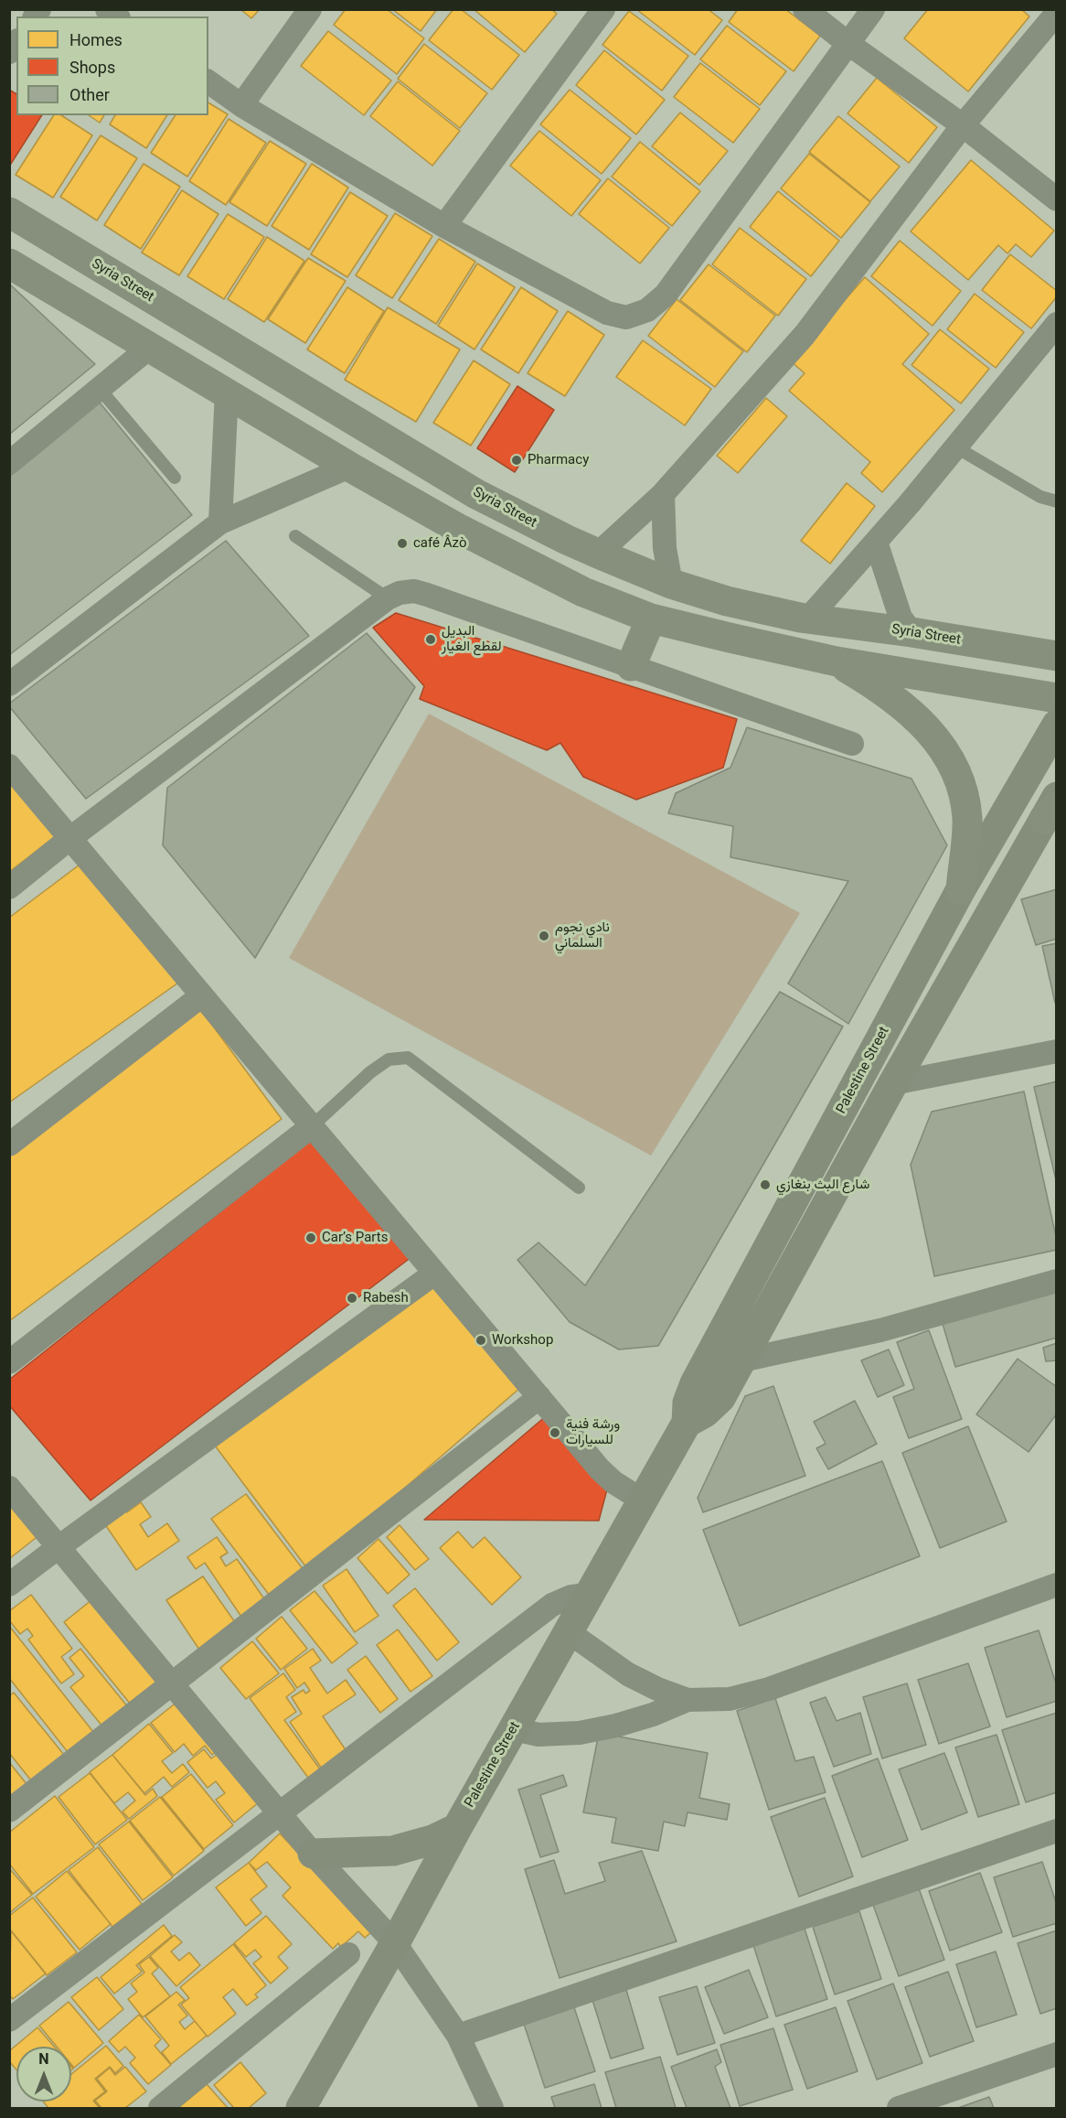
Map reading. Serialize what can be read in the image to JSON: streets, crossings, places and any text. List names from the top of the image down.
{
  "streets": {
    "main road": ["Syria Street"],
    "street": ["Palestine Street"]
  },
  "places": [
    "Pharmacy",
    "café Âzò",
    "البديل لقطع الغيار",
    "نادي نجوم السلماني",
    "شارع البث بنغازي",
    "Car’s Parts",
    "Rabesh",
    "Workshop",
    "ورشة فنية للسيارات"
  ],
  "legend": ["Homes", "Shops", "Other"],
  "north": "top"
}
